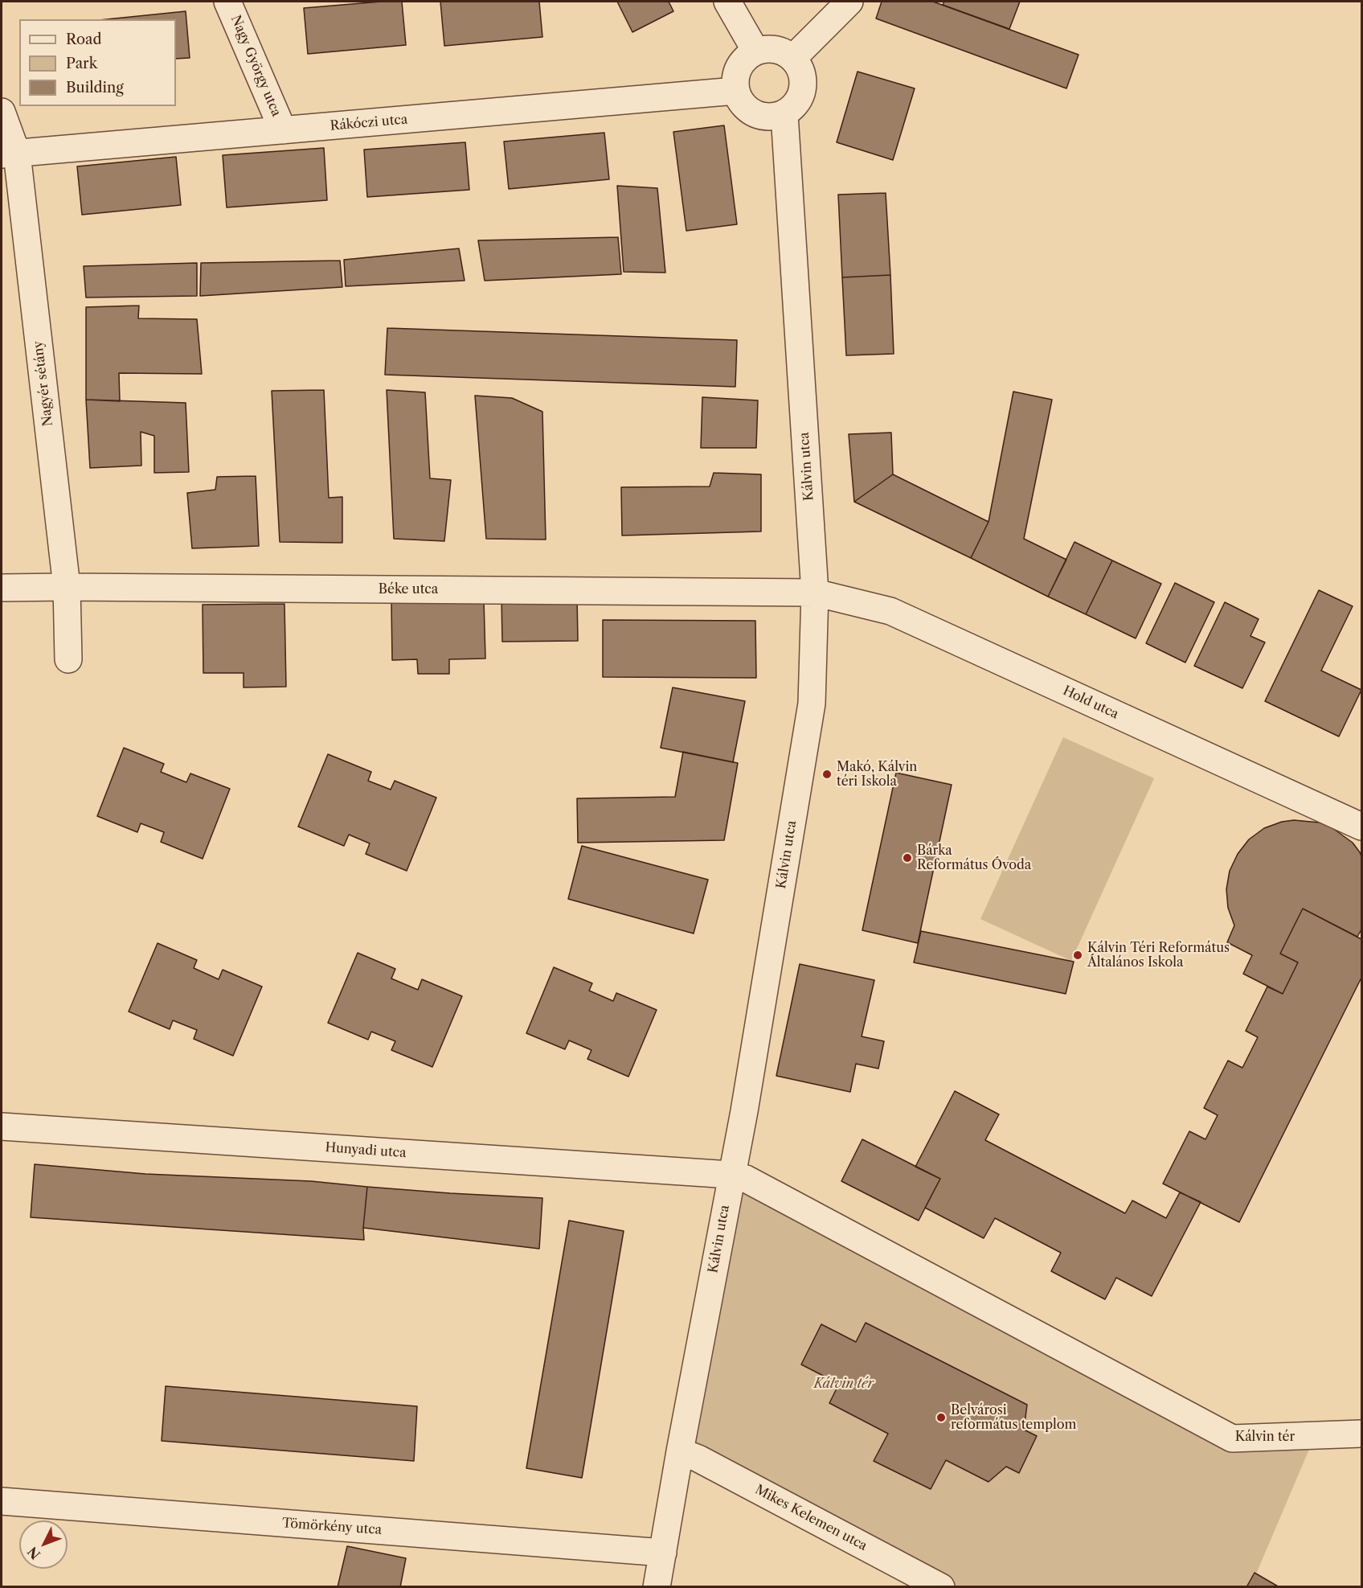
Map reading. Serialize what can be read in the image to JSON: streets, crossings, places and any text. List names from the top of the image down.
{
  "streets": {
    "street": [
      "Nagy György utca",
      "Rákóczi utca",
      "Nagyér sétány",
      "Kálvin utca",
      "Béke utca",
      "Hold utca",
      "Hunyadi utca",
      "Kálvin tér",
      "Mikes Kelemen utca",
      "Tömörkény utca"
    ]
  },
  "crossings": [
    ["Nagy György utca", "Rákóczi utca"],
    ["Rákóczi utca", "Nagyér sétány"],
    ["Rákóczi utca", "Kálvin utca"],
    ["Nagyér sétány", "Béke utca"],
    ["Kálvin utca", "Béke utca"],
    ["Kálvin utca", "Hold utca"],
    ["Kálvin utca", "Hunyadi utca"],
    ["Kálvin utca", "Kálvin tér"],
    ["Kálvin utca", "Mikes Kelemen utca"],
    ["Kálvin utca", "Tömörkény utca"],
    ["Béke utca", "Hold utca"],
    ["Hunyadi utca", "Kálvin tér"]
  ],
  "parks": ["Kálvin tér"],
  "places": [
    "Makó, Kálvin téri Iskola",
    "Bárka Református Óvoda",
    "Kálvin Téri Református Általános Iskola",
    "Belvárosi református templom"
  ],
  "legend": ["Road", "Park", "Building"],
  "north": "bottom left"
}
